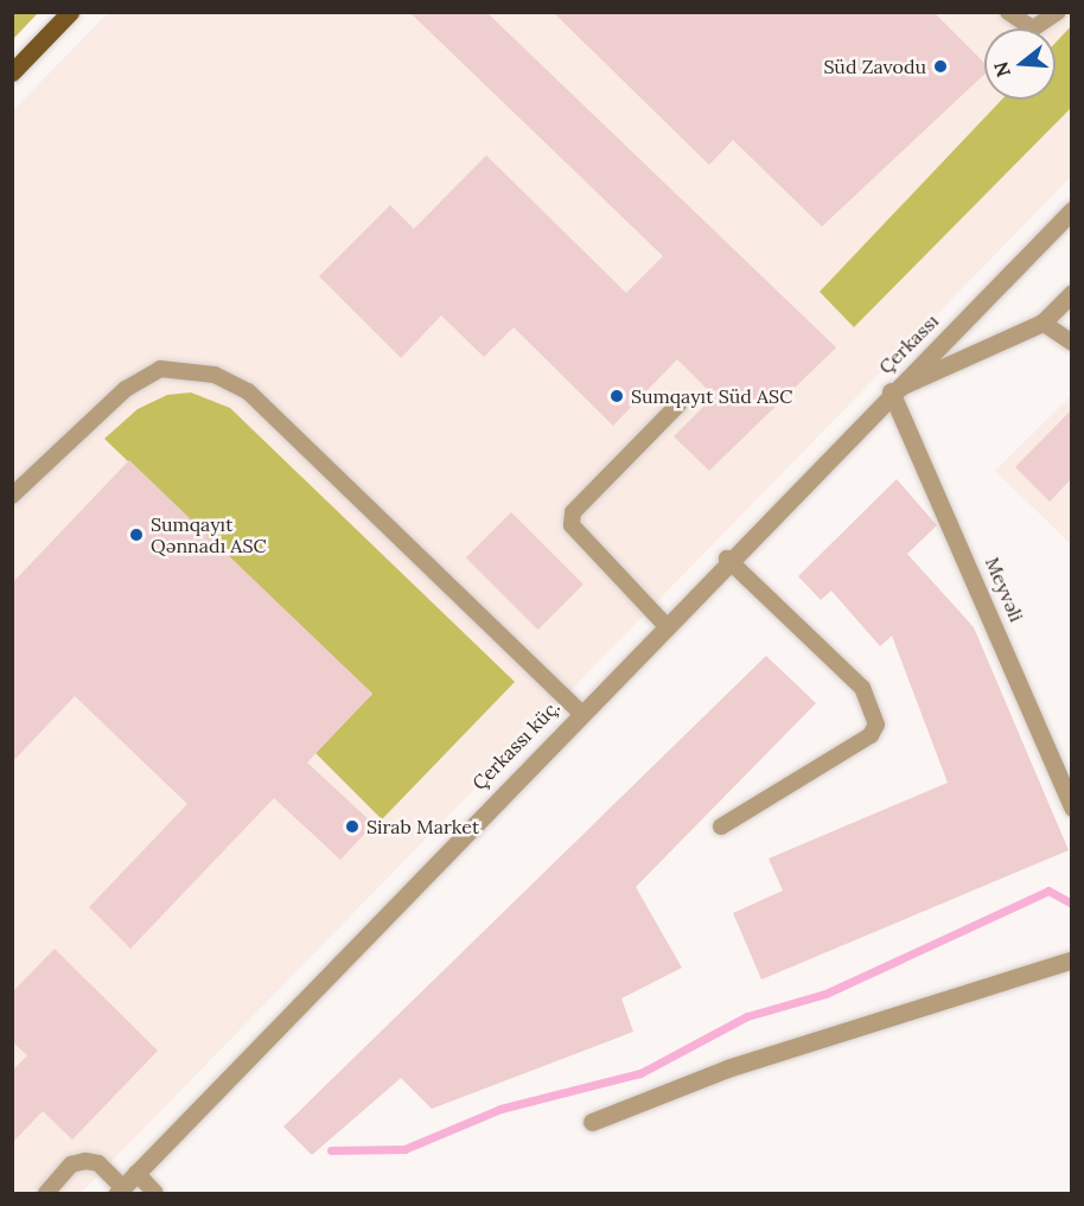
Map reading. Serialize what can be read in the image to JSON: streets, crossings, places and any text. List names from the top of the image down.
{
  "streets": {
    "street": ["Çerkassı", "Meyvəli", "Çerkassı küç."]
  },
  "crossings": [
    ["Çerkassı", "Meyvəli"],
    ["Çerkassı", "Çerkassı küç."],
    ["Meyvəli", "Çerkassı küç."]
  ],
  "places": [
    "Süd Zavodu",
    "Sumqayıt Süd ASC",
    "Sumqayıt Qənnadı ASC",
    "Sirab Market"
  ],
  "north": "left"
}
